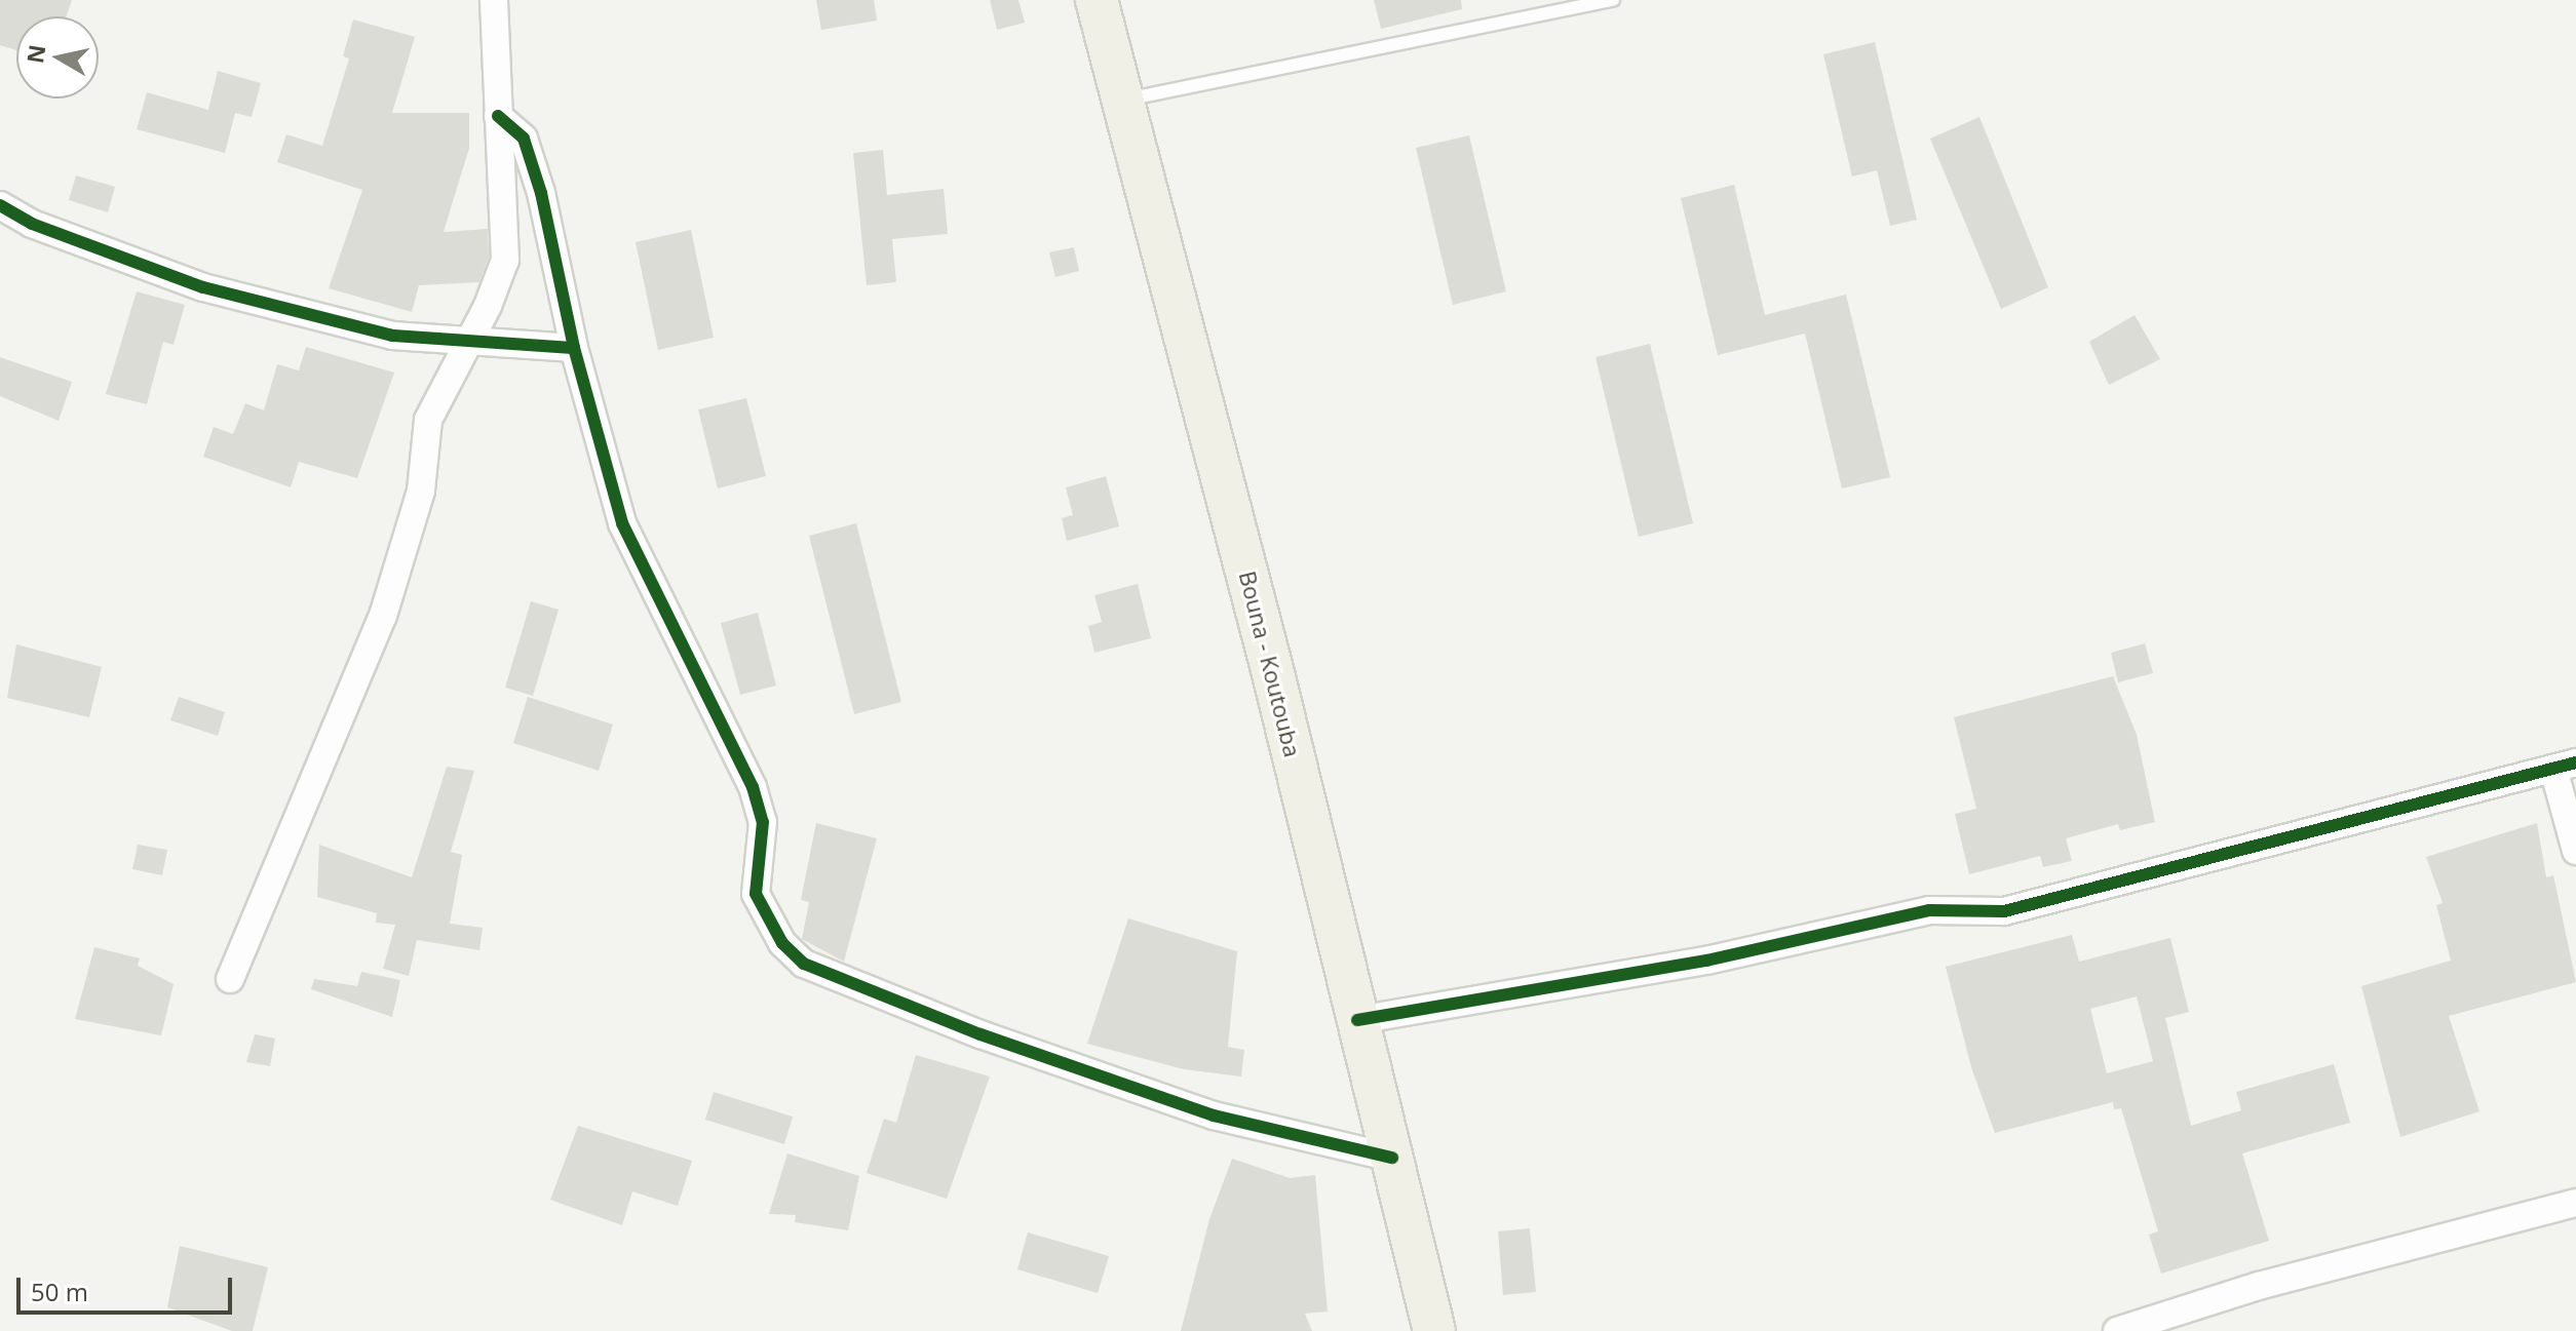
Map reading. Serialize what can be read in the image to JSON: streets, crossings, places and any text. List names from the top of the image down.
{
  "streets": {
    "main road": ["Bouna - Koutouba"]
  },
  "scale_bar": "50 m",
  "north": "left"
}
